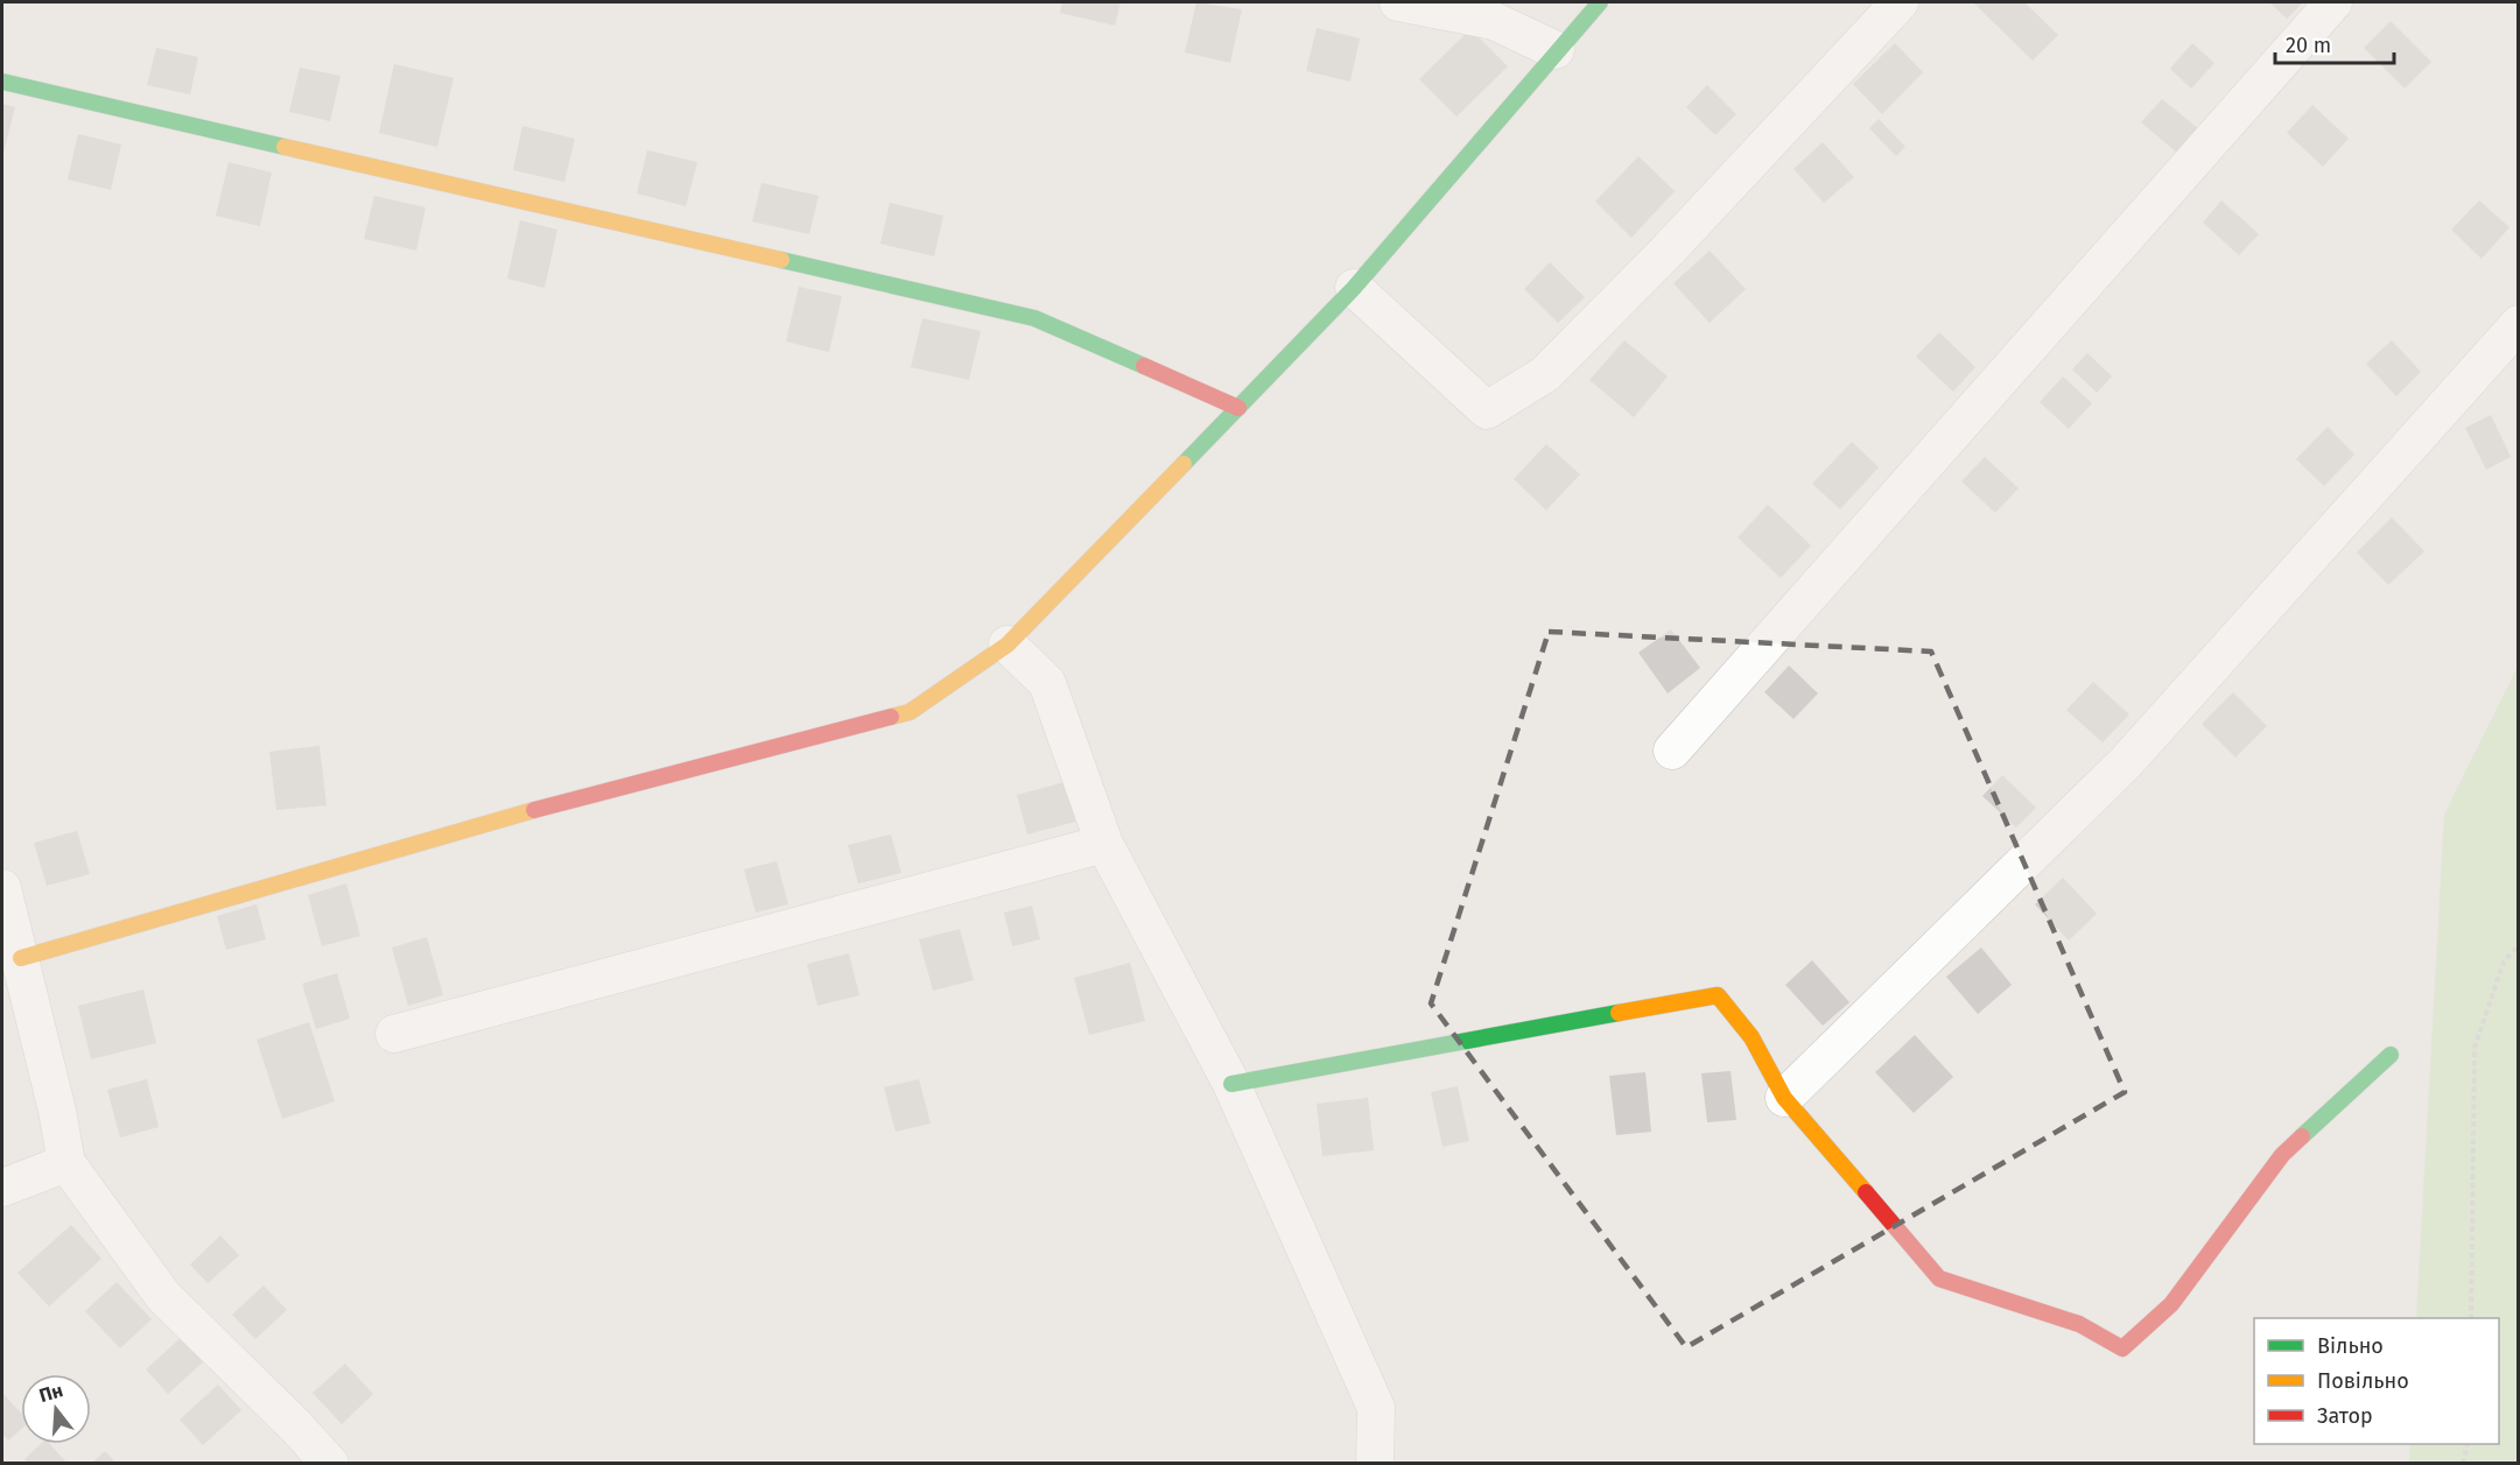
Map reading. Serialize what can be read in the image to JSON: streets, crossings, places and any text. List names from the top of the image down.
{
  "legend": ["Вільно", "Повільно", "Затор"],
  "scale_bar": "20 m",
  "north": "top"
}
